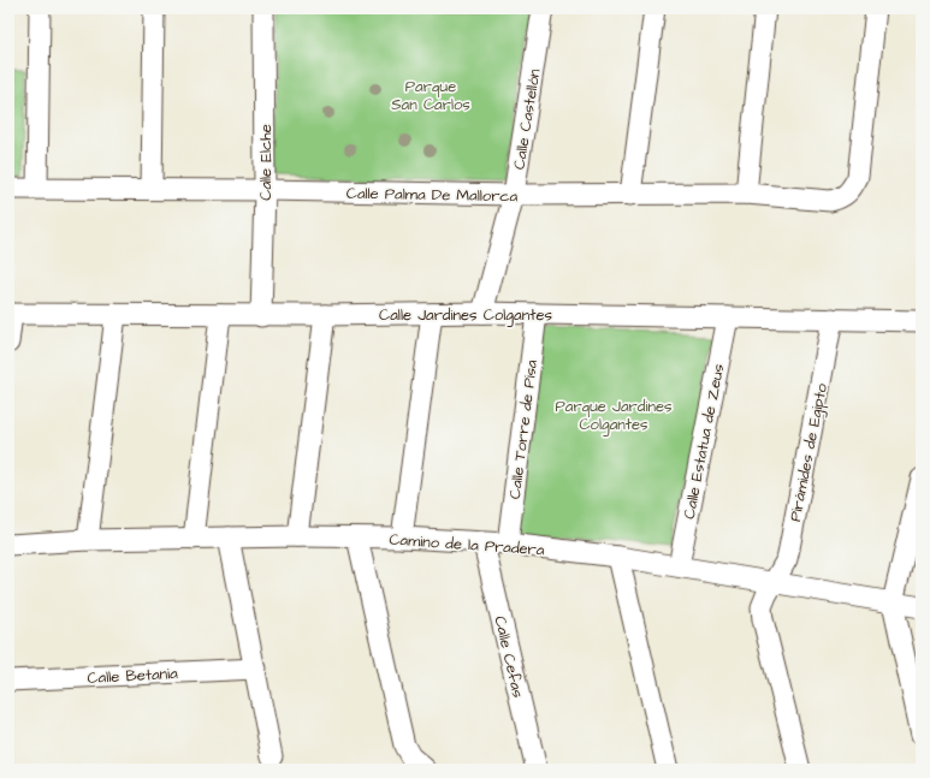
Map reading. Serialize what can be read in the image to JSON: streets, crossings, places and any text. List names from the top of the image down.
{
  "streets": {
    "street": [
      "Calle Castellón",
      "Calle Elche",
      "Calle Palma De Mallorca",
      "Calle Jardines Colgantes",
      "Calle Torre de Pisa",
      "Calle Estatua de Zeus",
      "Pirámides de Egipto",
      "Camino de la Pradera",
      "Calle Cefas",
      "Calle Betania"
    ]
  },
  "crossings": [
    ["Calle Castellón", "Calle Palma De Mallorca"],
    ["Calle Castellón", "Calle Jardines Colgantes"],
    ["Calle Elche", "Calle Palma De Mallorca"],
    ["Calle Elche", "Calle Jardines Colgantes"],
    ["Calle Jardines Colgantes", "Calle Torre de Pisa"],
    ["Calle Jardines Colgantes", "Calle Estatua de Zeus"],
    ["Calle Jardines Colgantes", "Pirámides de Egipto"],
    ["Calle Torre de Pisa", "Camino de la Pradera"],
    ["Calle Estatua de Zeus", "Camino de la Pradera"],
    ["Pirámides de Egipto", "Camino de la Pradera"],
    ["Camino de la Pradera", "Calle Cefas"]
  ],
  "parks": ["Parque San Carlos", "Parque Jardines Colgantes"]
}
